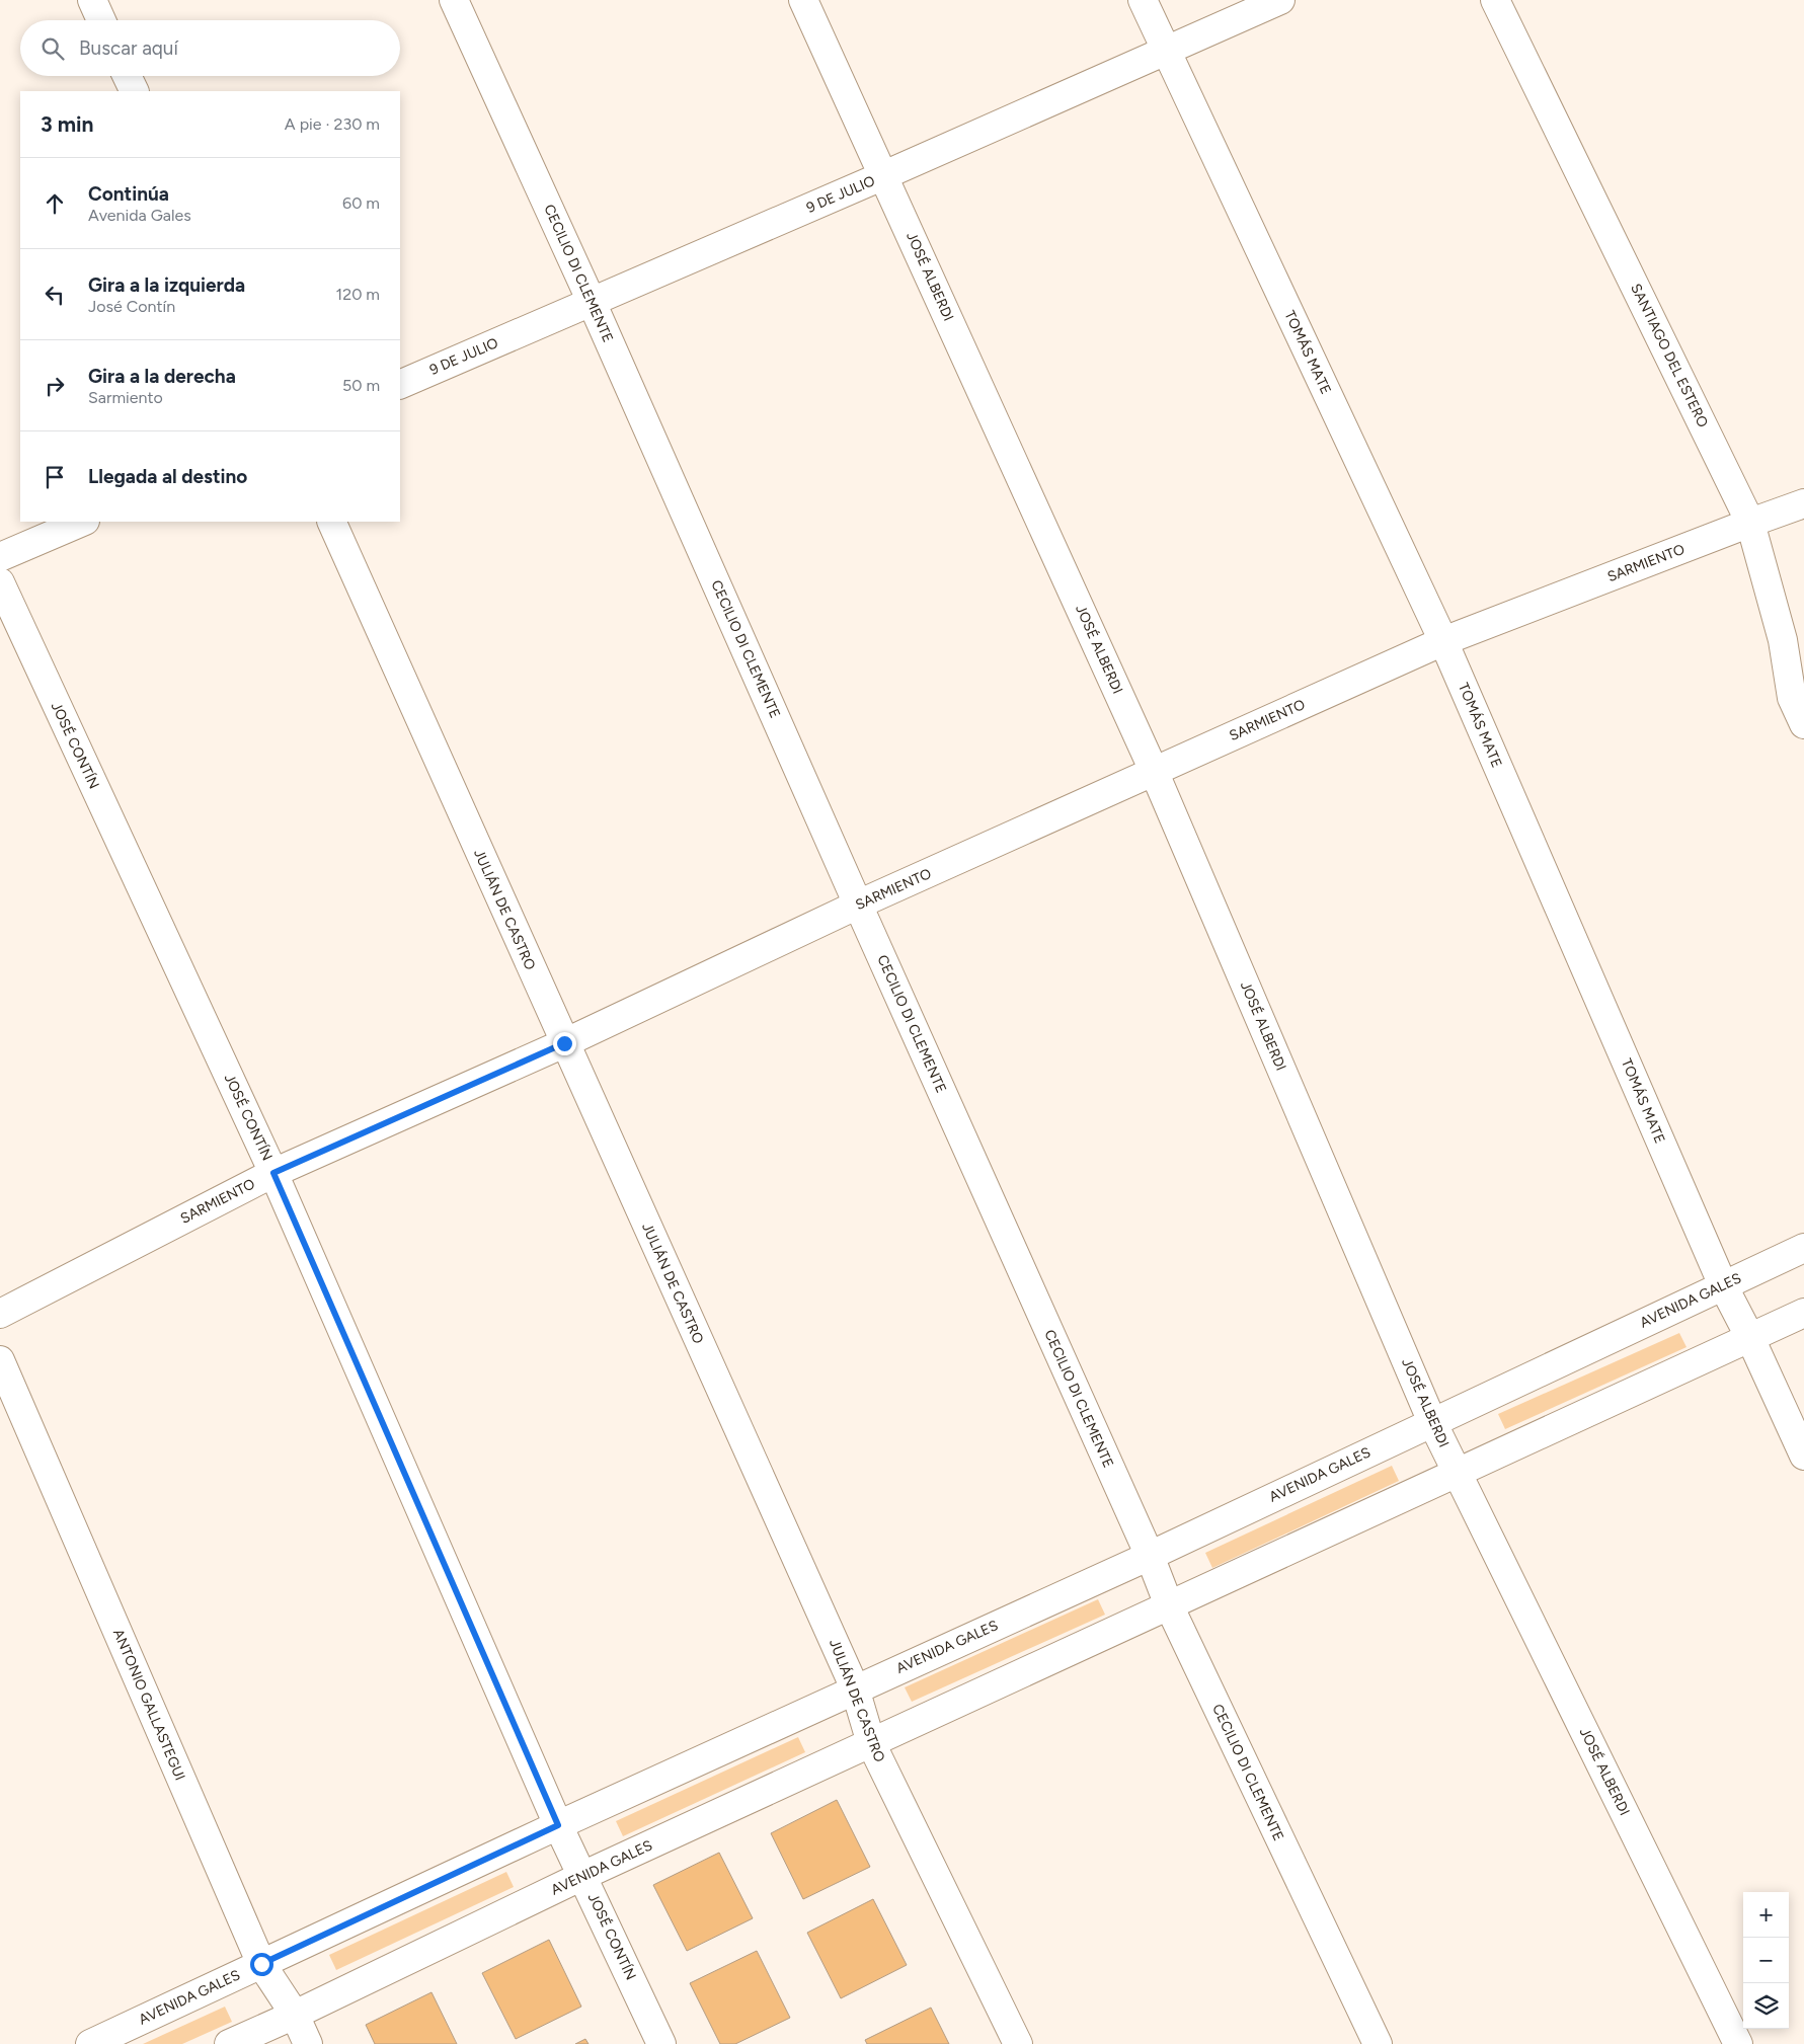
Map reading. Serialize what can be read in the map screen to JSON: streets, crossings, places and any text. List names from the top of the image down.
{
  "streets": {
    "street": [
      "9 DE JULIO",
      "CECILIO DI CLEMENTE",
      "JOSÉ ALBERDI",
      "TOMÁS MATE",
      "SANTIAGO DEL ESTERO",
      "SARMIENTO",
      "JOSÉ CONTÍN",
      "JULIÁN DE CASTRO",
      "AVENIDA GALES",
      "ANTONIO GALLASTEGUI"
    ]
  },
  "crossings": [
    ["9 DE JULIO", "CECILIO DI CLEMENTE"],
    ["9 DE JULIO", "JOSÉ ALBERDI"],
    ["9 DE JULIO", "TOMÁS MATE"],
    ["CECILIO DI CLEMENTE", "SARMIENTO"],
    ["CECILIO DI CLEMENTE", "AVENIDA GALES"],
    ["JOSÉ ALBERDI", "SARMIENTO"],
    ["JOSÉ ALBERDI", "AVENIDA GALES"],
    ["TOMÁS MATE", "SARMIENTO"],
    ["TOMÁS MATE", "AVENIDA GALES"],
    ["SANTIAGO DEL ESTERO", "SARMIENTO"],
    ["SARMIENTO", "JOSÉ CONTÍN"],
    ["SARMIENTO", "JULIÁN DE CASTRO"],
    ["JOSÉ CONTÍN", "AVENIDA GALES"],
    ["JULIÁN DE CASTRO", "AVENIDA GALES"],
    ["AVENIDA GALES", "ANTONIO GALLASTEGUI"]
  ],
  "page": {
    "search": "Buscar aquí",
    "heading": ["3 min", "A pie · 230 m"],
    "list": [
      ["Continúa", "Avenida Gales", "60 m"],
      ["Gira a la izquierda", "José Contín", "120 m"],
      ["Gira a la derecha", "Sarmiento", "50 m"],
      "Llegada al destino"
    ],
    "map_buttons": ["+", "−"]
  }
}
